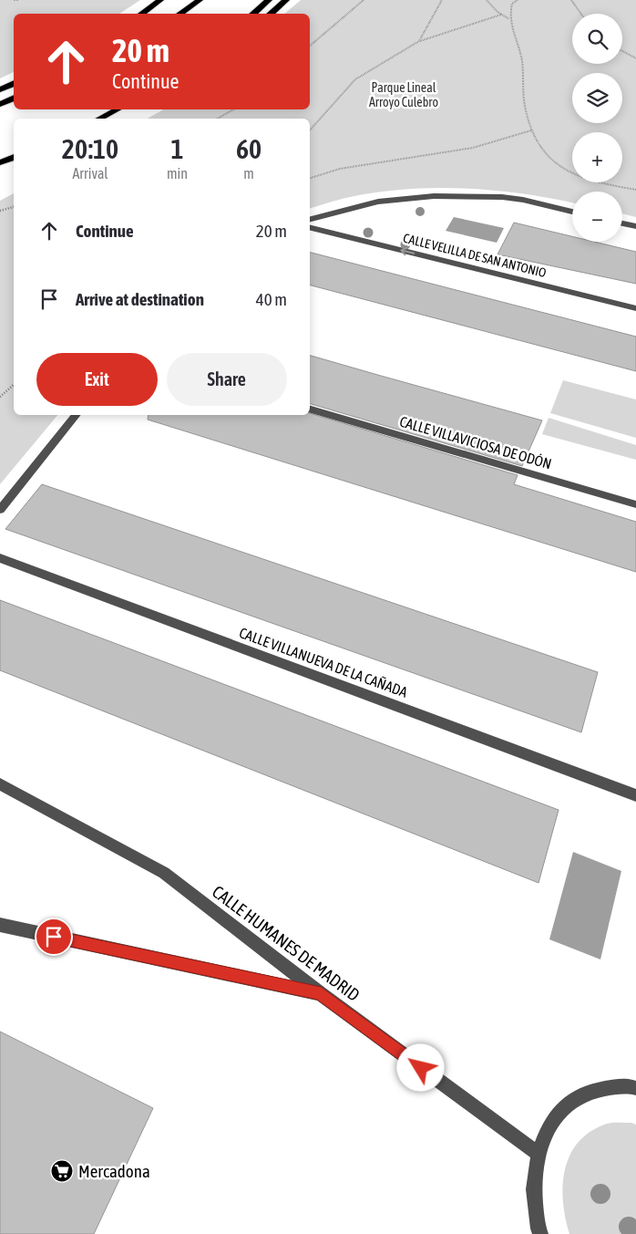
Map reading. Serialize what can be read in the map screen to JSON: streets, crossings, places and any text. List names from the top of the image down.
{
  "streets": {
    "street": [
      "CALLE VELILLA DE SAN ANTONIO",
      "CALLE VILLAVICIOSA DE ODÓN",
      "CALLE VILLANUEVA DE LA CAÑADA",
      "CALLE HUMANES DE MADRID"
    ]
  },
  "parks": ["Parque Lineal Arroyo Culebro"],
  "places": {
    "supermarket": ["Mercadona"]
  },
  "page": {
    "map_buttons": ["+", "−"],
    "turn": ["20 m", "Continue"],
    "eta": [
      "20:10",
      "Arrival",
      "1",
      "min",
      "60",
      "m"
    ],
    "list": [
      {
        "name": "Continue",
        "value": "20 m"
      },
      {
        "name": "Arrive at destination",
        "value": "40 m"
      }
    ],
    "buttons": ["Exit", "Share"]
  }
}
